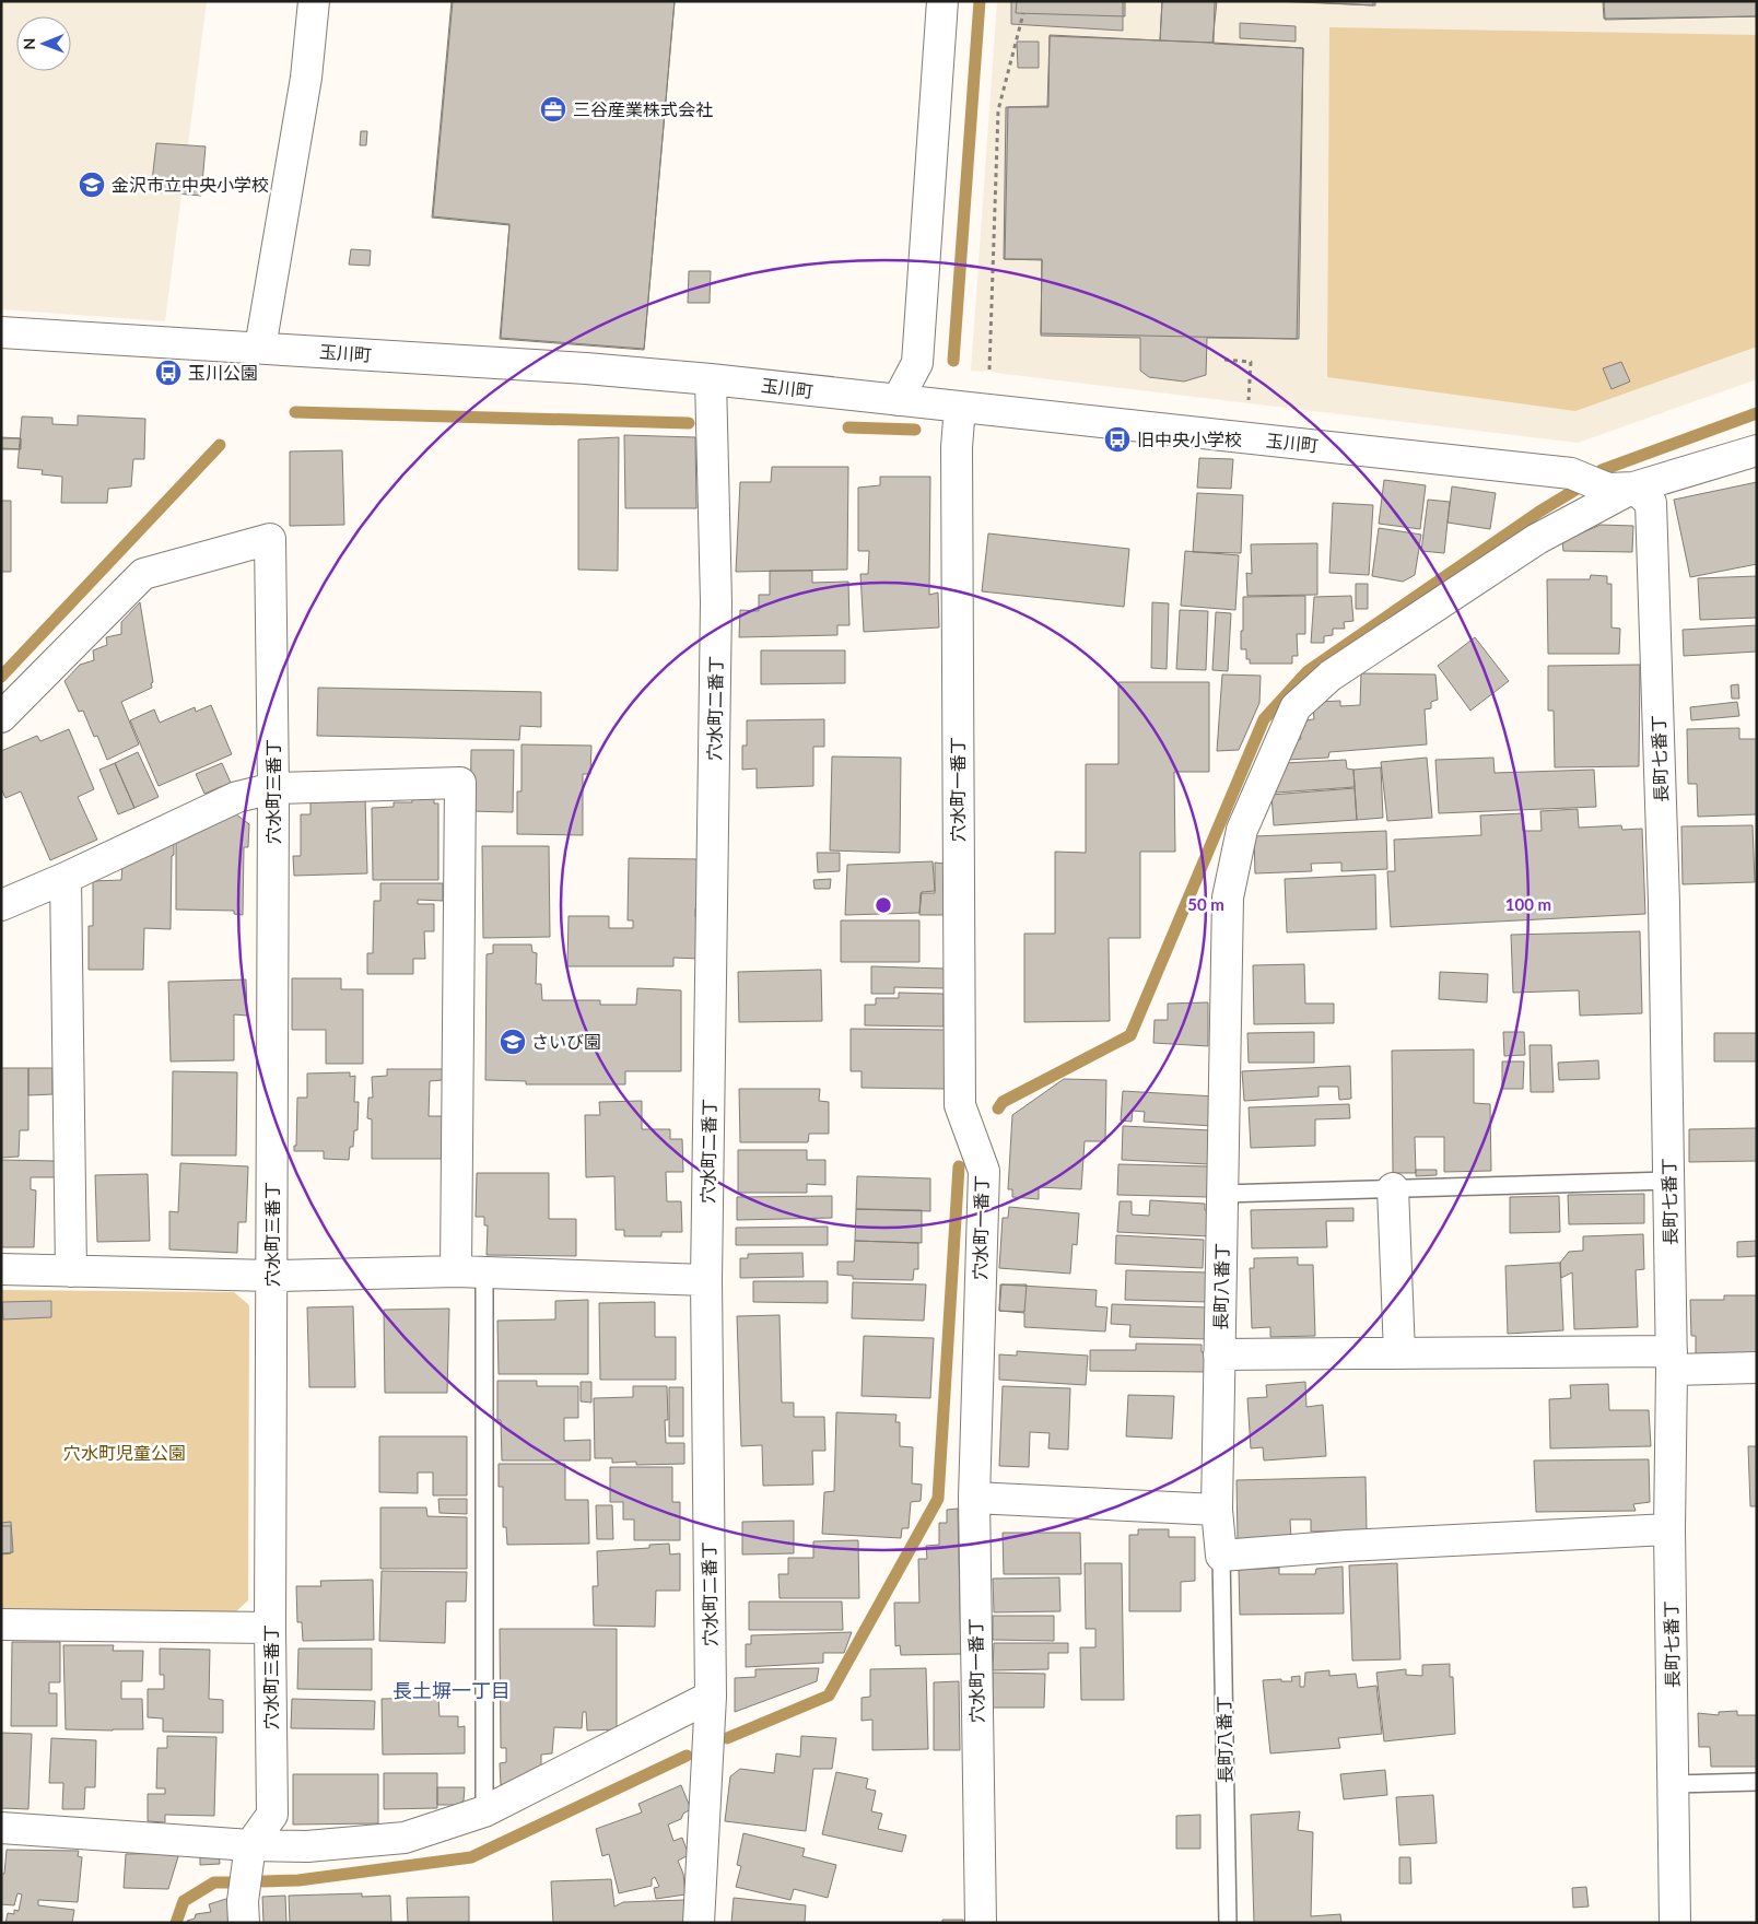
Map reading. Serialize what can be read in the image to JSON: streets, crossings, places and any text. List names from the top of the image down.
{
  "streets": {
    "street": [
      "玉川町",
      "穴水町二番丁",
      "長町七番丁",
      "穴水町一番丁",
      "穴水町三番丁",
      "長町八番丁"
    ]
  },
  "crossings": [
    ["玉川町", "穴水町二番丁"],
    ["玉川町", "長町七番丁"],
    ["玉川町", "穴水町一番丁"],
    ["玉川町", "長町八番丁"],
    ["長町七番丁", "長町八番丁"]
  ],
  "districts": ["長土塀一丁目"],
  "parks": ["穴水町児童公園"],
  "places": {
    "office": ["三谷産業株式会社"],
    "school or university": ["金沢市立中央小学校", "さいび園"],
    "bus stop": ["玉川公園", "旧中央小学校"]
  },
  "north": "left",
  "rings": ["50 m", "100 m"]
}
